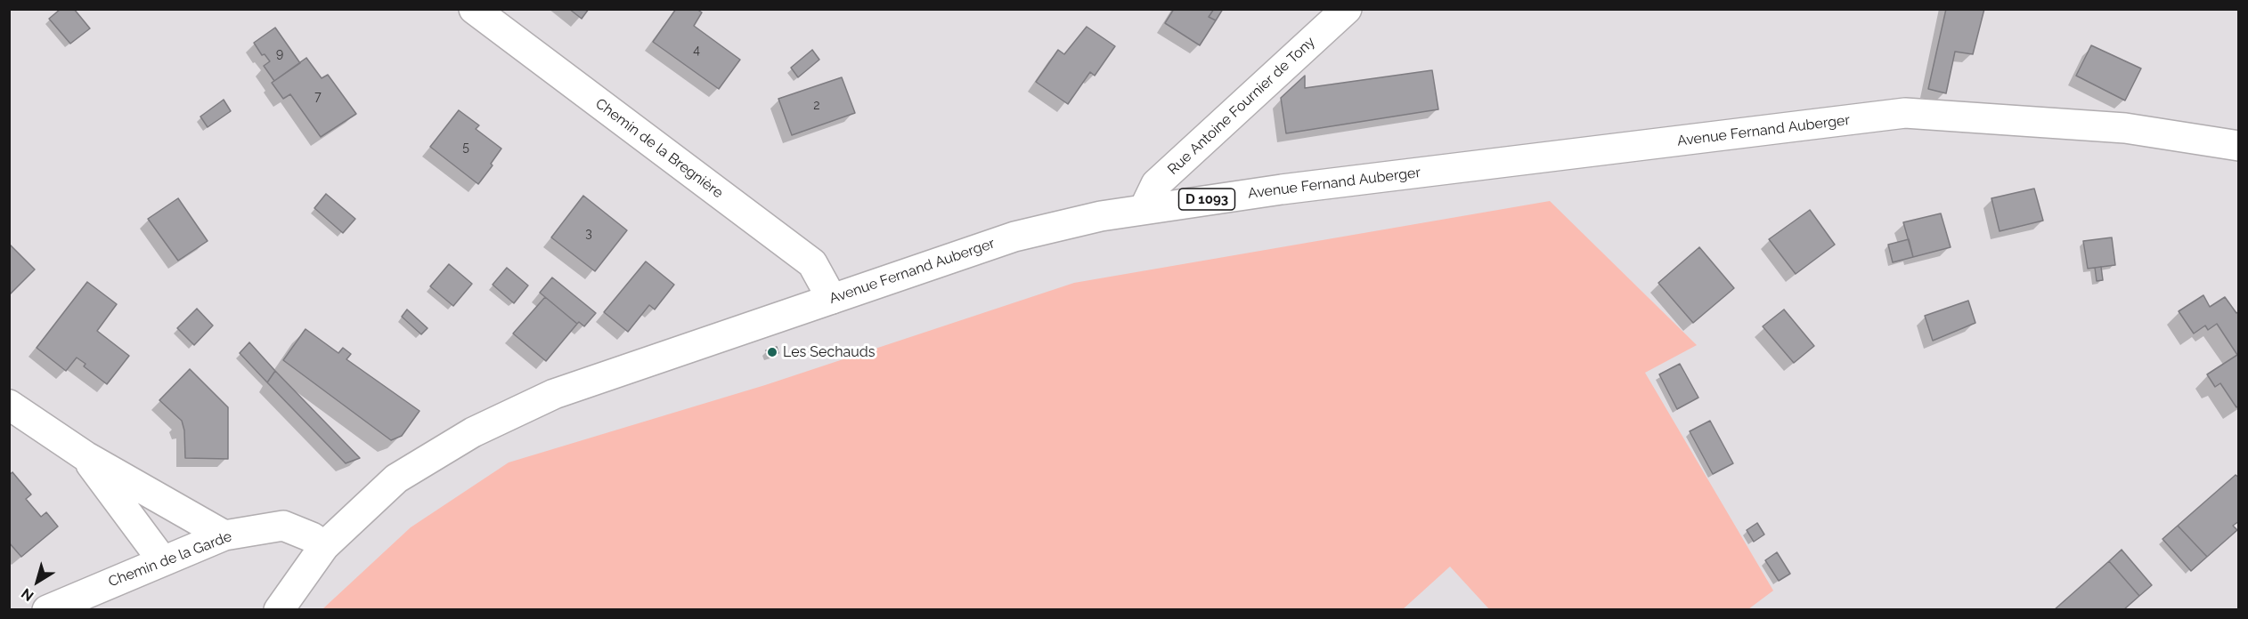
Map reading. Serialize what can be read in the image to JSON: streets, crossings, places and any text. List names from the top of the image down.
{
  "streets": {
    "main road": [
      "Rue Antoine Fournier de Tony",
      "Avenue Fernand Auberger",
      "Chemin de la Bregnière",
      "D 1093",
      "Chemin de la Garde"
    ]
  },
  "crossings": [
    ["Rue Antoine Fournier de Tony", "Avenue Fernand Auberger"],
    ["Avenue Fernand Auberger", "Chemin de la Bregnière"],
    ["Avenue Fernand Auberger", "Chemin de la Garde"]
  ],
  "places": ["Les Sechauds"],
  "house_numbers": [
    "4",
    "9",
    "7",
    "2",
    "5",
    "3"
  ],
  "north": "bottom left"
}
